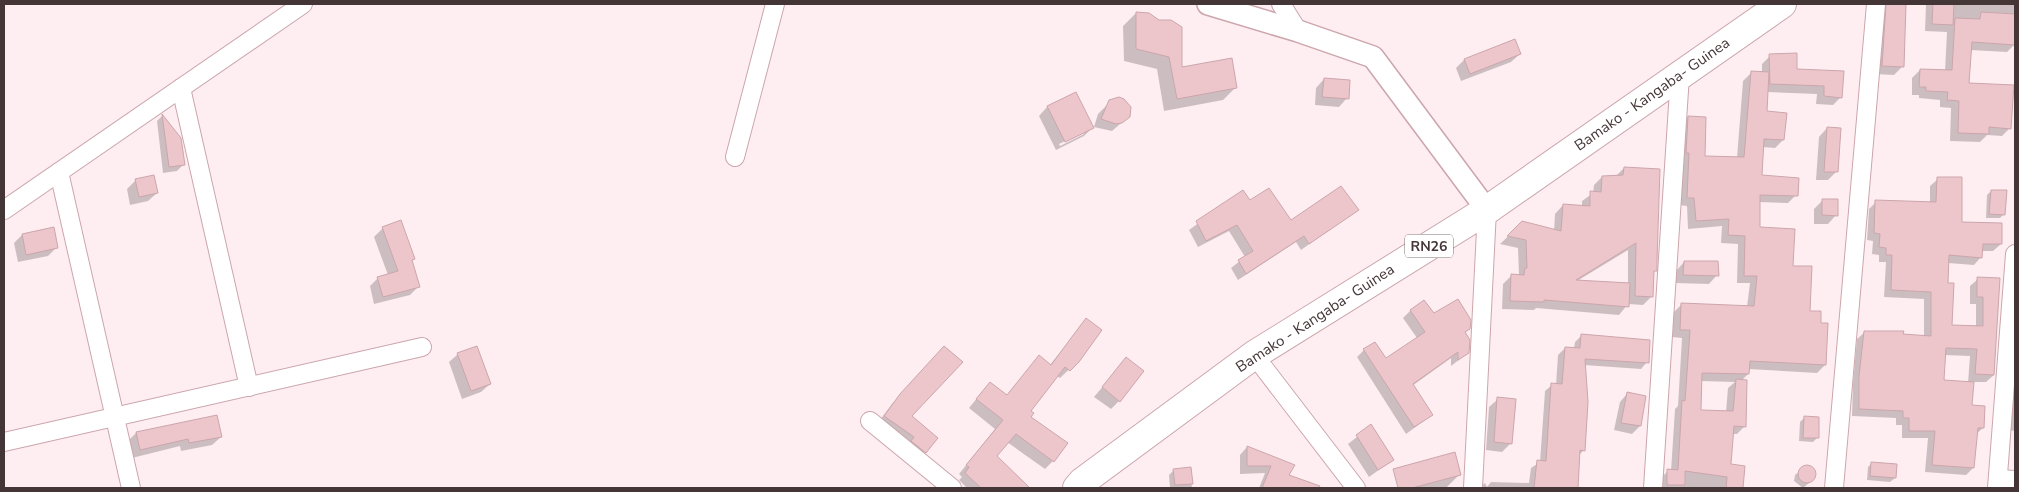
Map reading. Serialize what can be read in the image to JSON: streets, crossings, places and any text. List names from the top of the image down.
{
  "streets": {
    "main road": ["Bamako - Kangaba- Guinea", "RN26"]
  }
}
